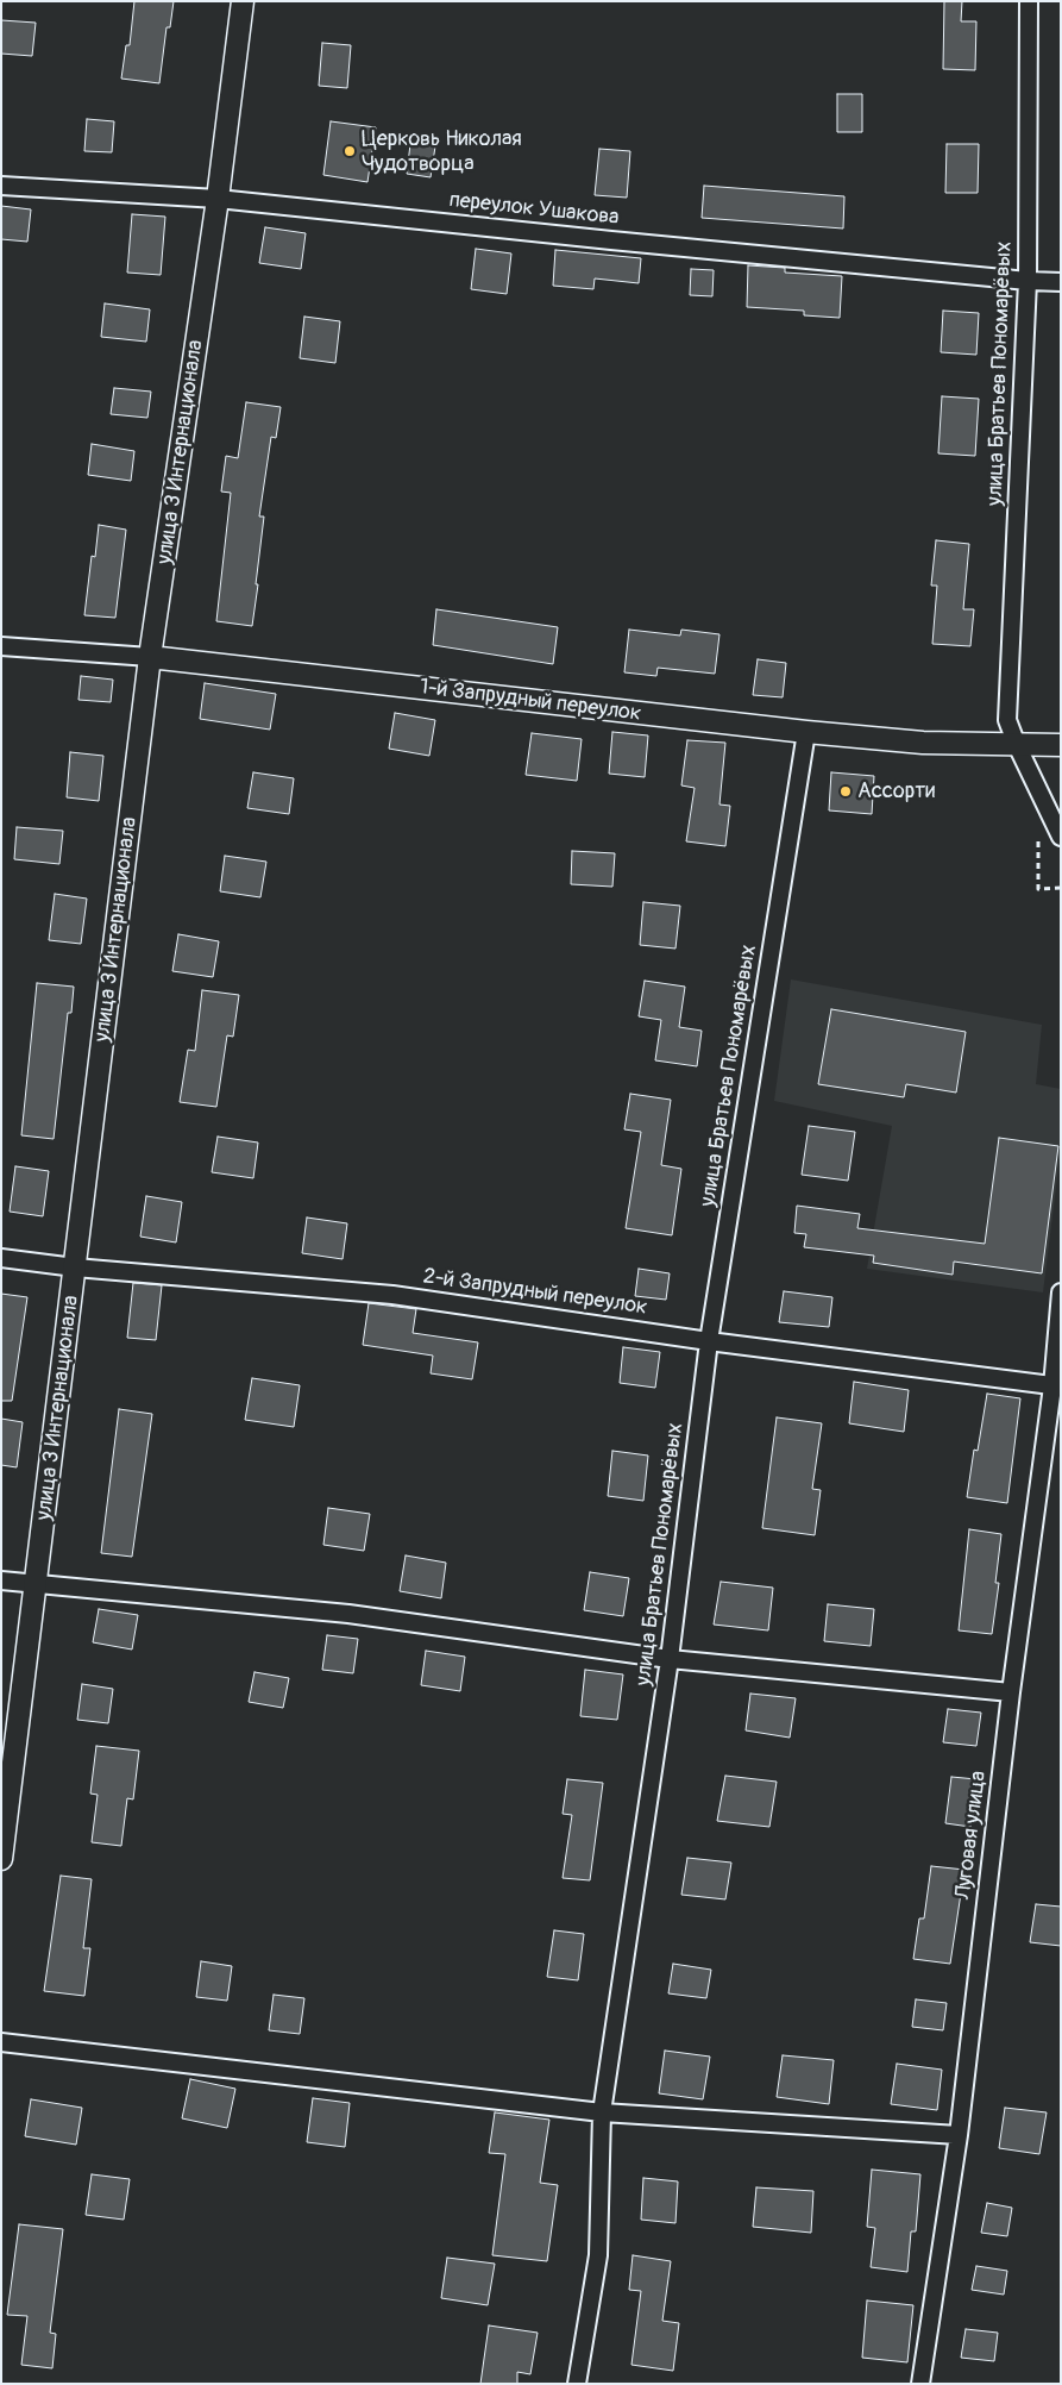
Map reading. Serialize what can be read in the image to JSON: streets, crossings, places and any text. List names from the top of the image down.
{
  "streets": {
    "street": [
      "переулок Ушакова",
      "улица Братьев Пономарёвых",
      "улица 3 Интернационала",
      "1-й Запрудный переулок",
      "2-й Запрудный переулок",
      "Луговая улица"
    ]
  },
  "crossings": [
    ["переулок Ушакова", "улица Братьев Пономарёвых"],
    ["переулок Ушакова", "улица 3 Интернационала"],
    ["улица Братьев Пономарёвых", "1-й Запрудный переулок"],
    ["улица Братьев Пономарёвых", "2-й Запрудный переулок"],
    ["улица 3 Интернационала", "1-й Запрудный переулок"],
    ["улица 3 Интернационала", "2-й Запрудный переулок"],
    ["2-й Запрудный переулок", "Луговая улица"]
  ],
  "places": ["Церковь Николая Чудотворца", "Ассорти"]
}
